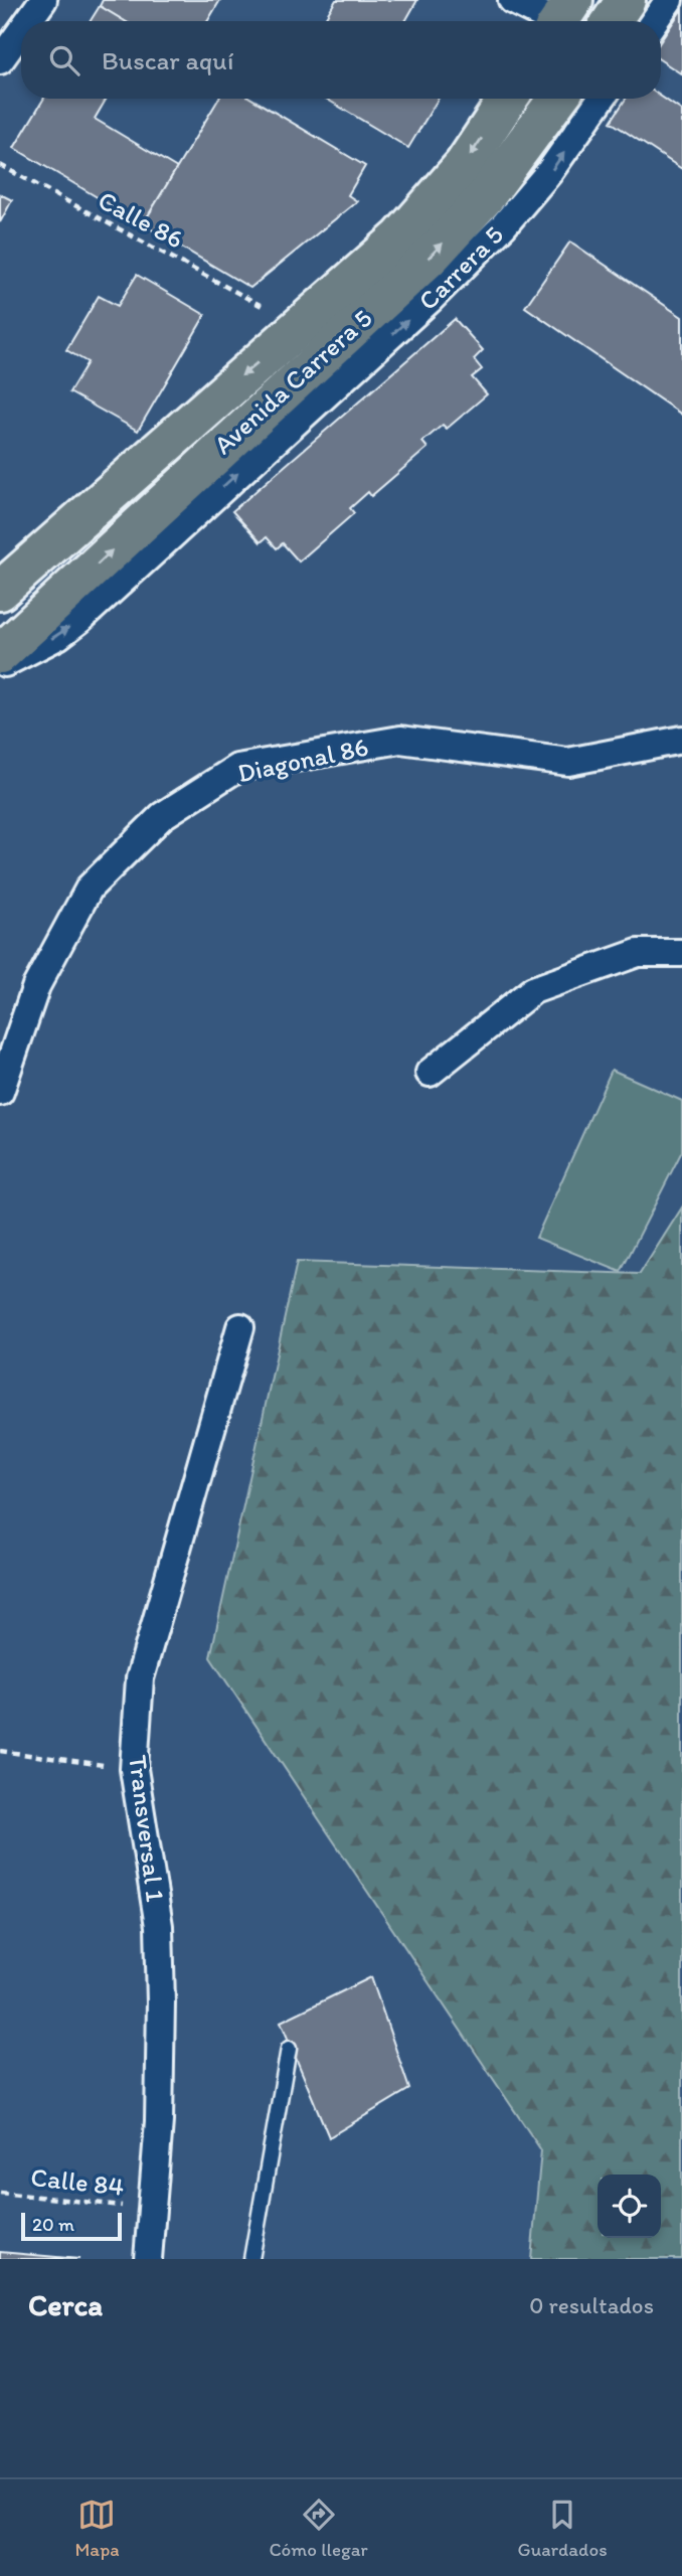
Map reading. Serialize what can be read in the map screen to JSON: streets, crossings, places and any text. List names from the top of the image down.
{
  "streets": {
    "main road": ["Avenida Carrera 5"],
    "street": ["Carrera 5", "Diagonal 86", "Transversal 1"],
    "path": ["Calle 86", "Calle 84"]
  },
  "crossings": [
    ["Transversal 1", "Calle 84"]
  ],
  "one_way": ["Carrera 5"],
  "scale_bar": "20 m",
  "page": {
    "search": "Buscar aquí",
    "scale": "20 m",
    "heading": ["Cerca", "0 resultados"],
    "nav": ["Mapa", "Cómo llegar", "Guardados"]
  }
}
